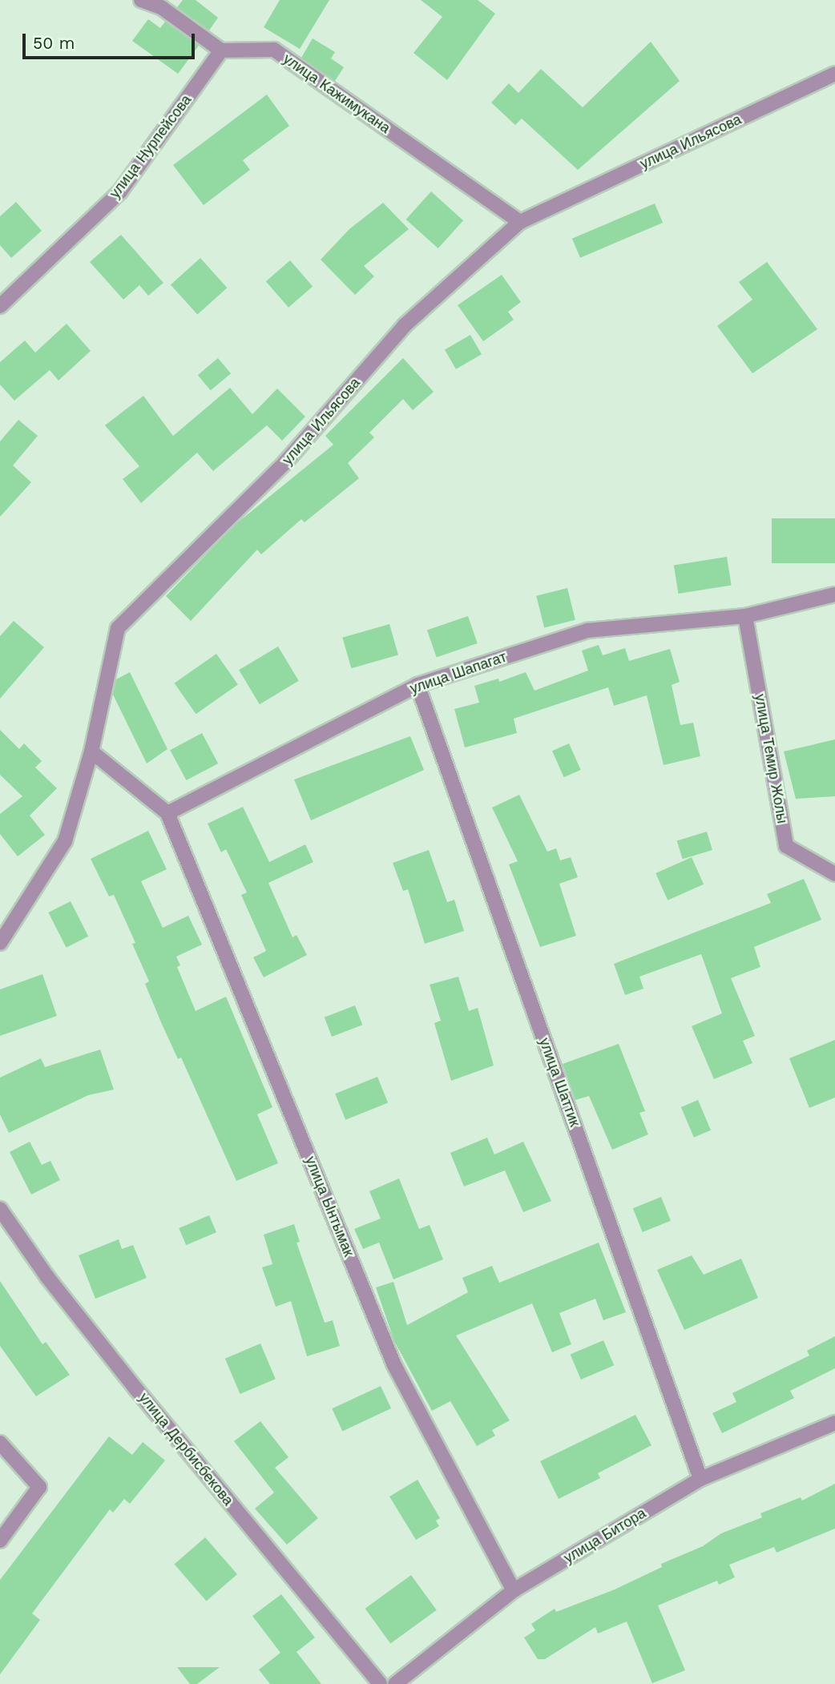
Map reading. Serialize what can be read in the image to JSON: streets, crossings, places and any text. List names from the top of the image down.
{
  "streets": {
    "street": [
      "улица Кажимукана",
      "улица Ильясова",
      "улица Нурпейсова",
      "улица Шапагат",
      "улица Темир Жолы",
      "улица Шаттик",
      "улица Ынтымак",
      "улица Дербисбекова",
      "улица Битора"
    ]
  },
  "crossings": [
    ["улица Кажимукана", "улица Ильясова"],
    ["улица Кажимукана", "улица Нурпейсова"],
    ["улица Шапагат", "улица Темир Жолы"],
    ["улица Шапагат", "улица Шаттик"],
    ["улица Шапагат", "улица Ынтымак"],
    ["улица Шаттик", "улица Битора"],
    ["улица Ынтымак", "улица Битора"]
  ],
  "scale_bar": "50 m"
}
